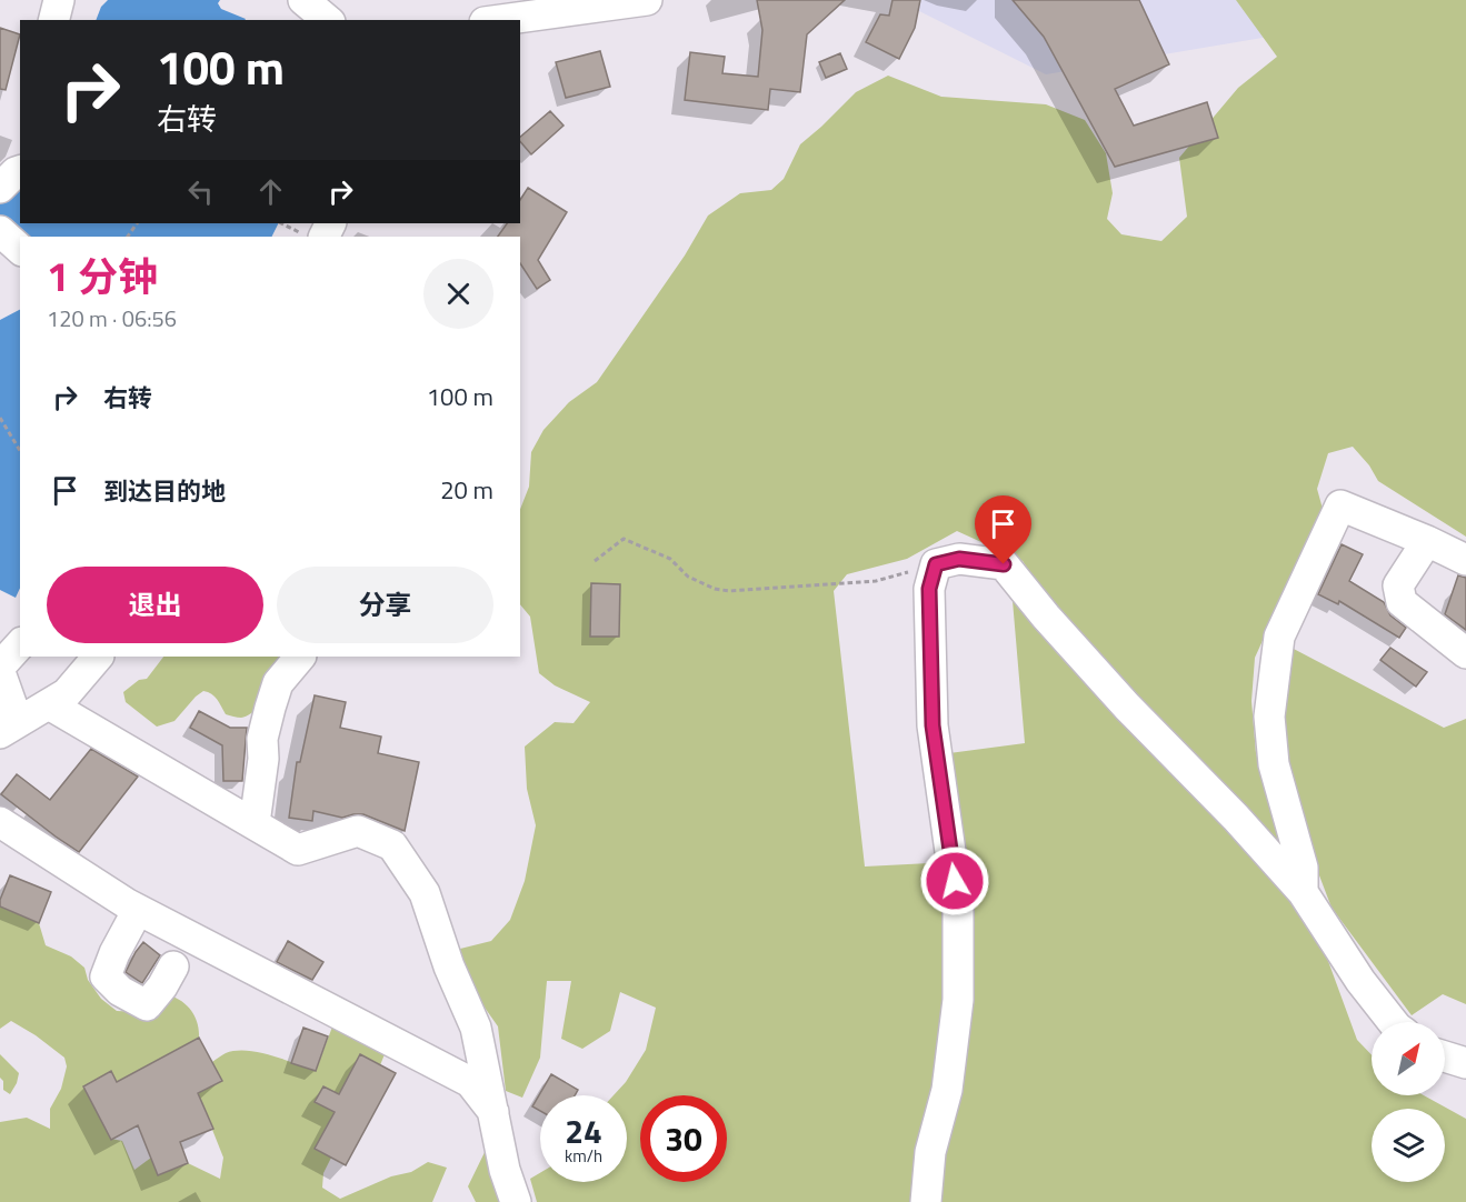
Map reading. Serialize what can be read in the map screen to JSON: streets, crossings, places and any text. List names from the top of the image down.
{
  "north": "top right",
  "page": {
    "turn": ["100 m", "右转"],
    "heading": ["1 分钟", "120 m · 06:56"],
    "list": [
      {
        "name": "右转",
        "value": "100 m"
      },
      {
        "name": "到达目的地",
        "value": "20 m"
      }
    ],
    "buttons": ["退出", "分享"],
    "speed": "24 km/h",
    "limit": "30"
  }
}
